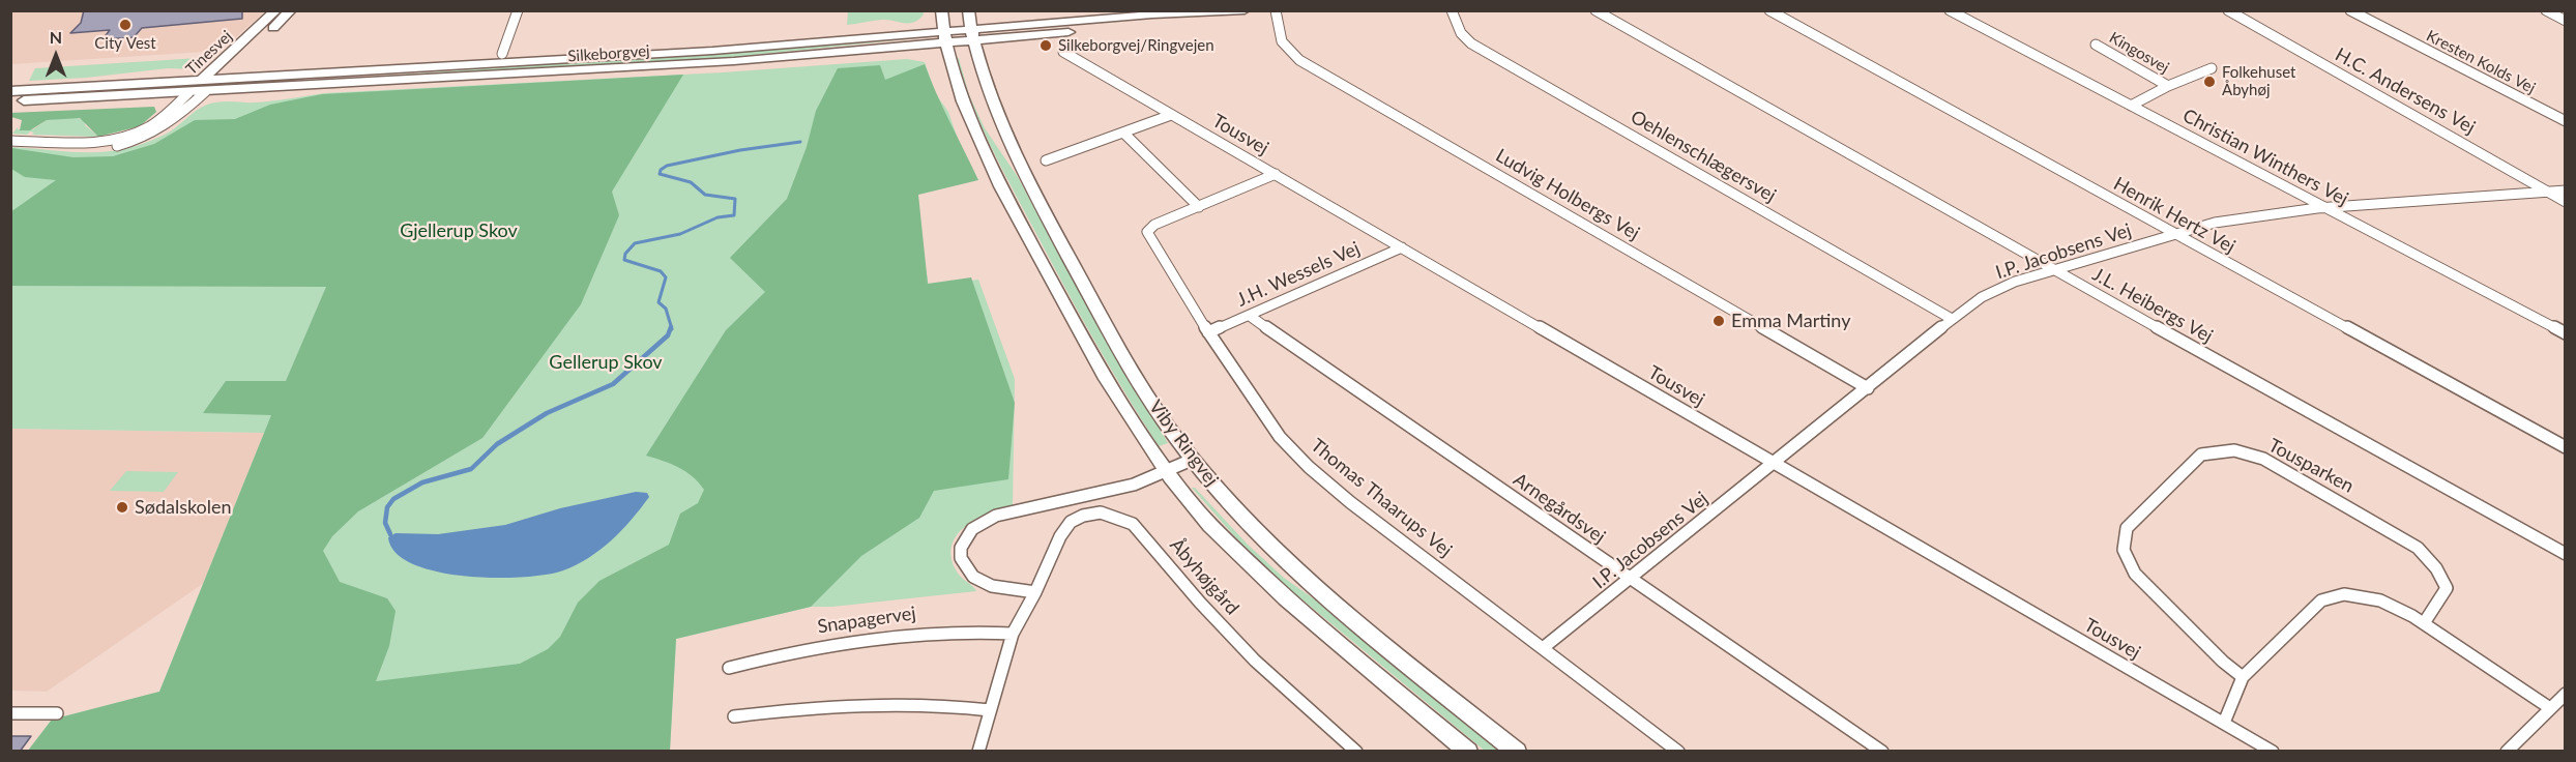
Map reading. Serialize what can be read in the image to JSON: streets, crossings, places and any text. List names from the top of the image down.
{
  "streets": {
    "main road": ["Tinesvej", "Silkeborgvej", "Viby Ringvej"],
    "street": [
      "Kingosvej",
      "Kresten Kolds Vej",
      "H.C. Andersens Vej",
      "Tousvej",
      "Oehlenschlægersvej",
      "Christian Winthers Vej",
      "Ludvig Holbergs Vej",
      "Henrik Hertz Vej",
      "I.P. Jacobsens Vej",
      "J.H. Wessels Vej",
      "J.L. Heibergs Vej",
      "Tousparken",
      "Thomas Thaarups Vej",
      "Arnegårdsvej",
      "Åbyhøjgård",
      "Snapagervej"
    ]
  },
  "crossings": [
    ["Tinesvej", "Silkeborgvej"],
    ["Kingosvej", "Christian Winthers Vej"],
    ["Silkeborgvej", "Viby Ringvej"],
    ["H.C. Andersens Vej", "I.P. Jacobsens Vej"],
    ["Tousvej", "I.P. Jacobsens Vej"],
    ["Tousvej", "J.H. Wessels Vej"],
    ["Tousvej", "Thomas Thaarups Vej"],
    ["Oehlenschlægersvej", "I.P. Jacobsens Vej"],
    ["Christian Winthers Vej", "I.P. Jacobsens Vej"],
    ["Ludvig Holbergs Vej", "I.P. Jacobsens Vej"],
    ["Henrik Hertz Vej", "I.P. Jacobsens Vej"],
    ["I.P. Jacobsens Vej", "J.L. Heibergs Vej"],
    ["I.P. Jacobsens Vej", "Thomas Thaarups Vej"],
    ["I.P. Jacobsens Vej", "Arnegårdsvej"],
    ["J.H. Wessels Vej", "Thomas Thaarups Vej"],
    ["J.H. Wessels Vej", "Arnegårdsvej"],
    ["Åbyhøjgård", "Snapagervej"]
  ],
  "parks": ["Gjellerup Skov", "Gellerup Skov"],
  "places": [
    "City Vest",
    "Silkeborgvej/Ringvejen",
    "Folkehuset Åbyhøj",
    "Emma Martiny",
    "Sødalskolen"
  ],
  "north": "top"
}
